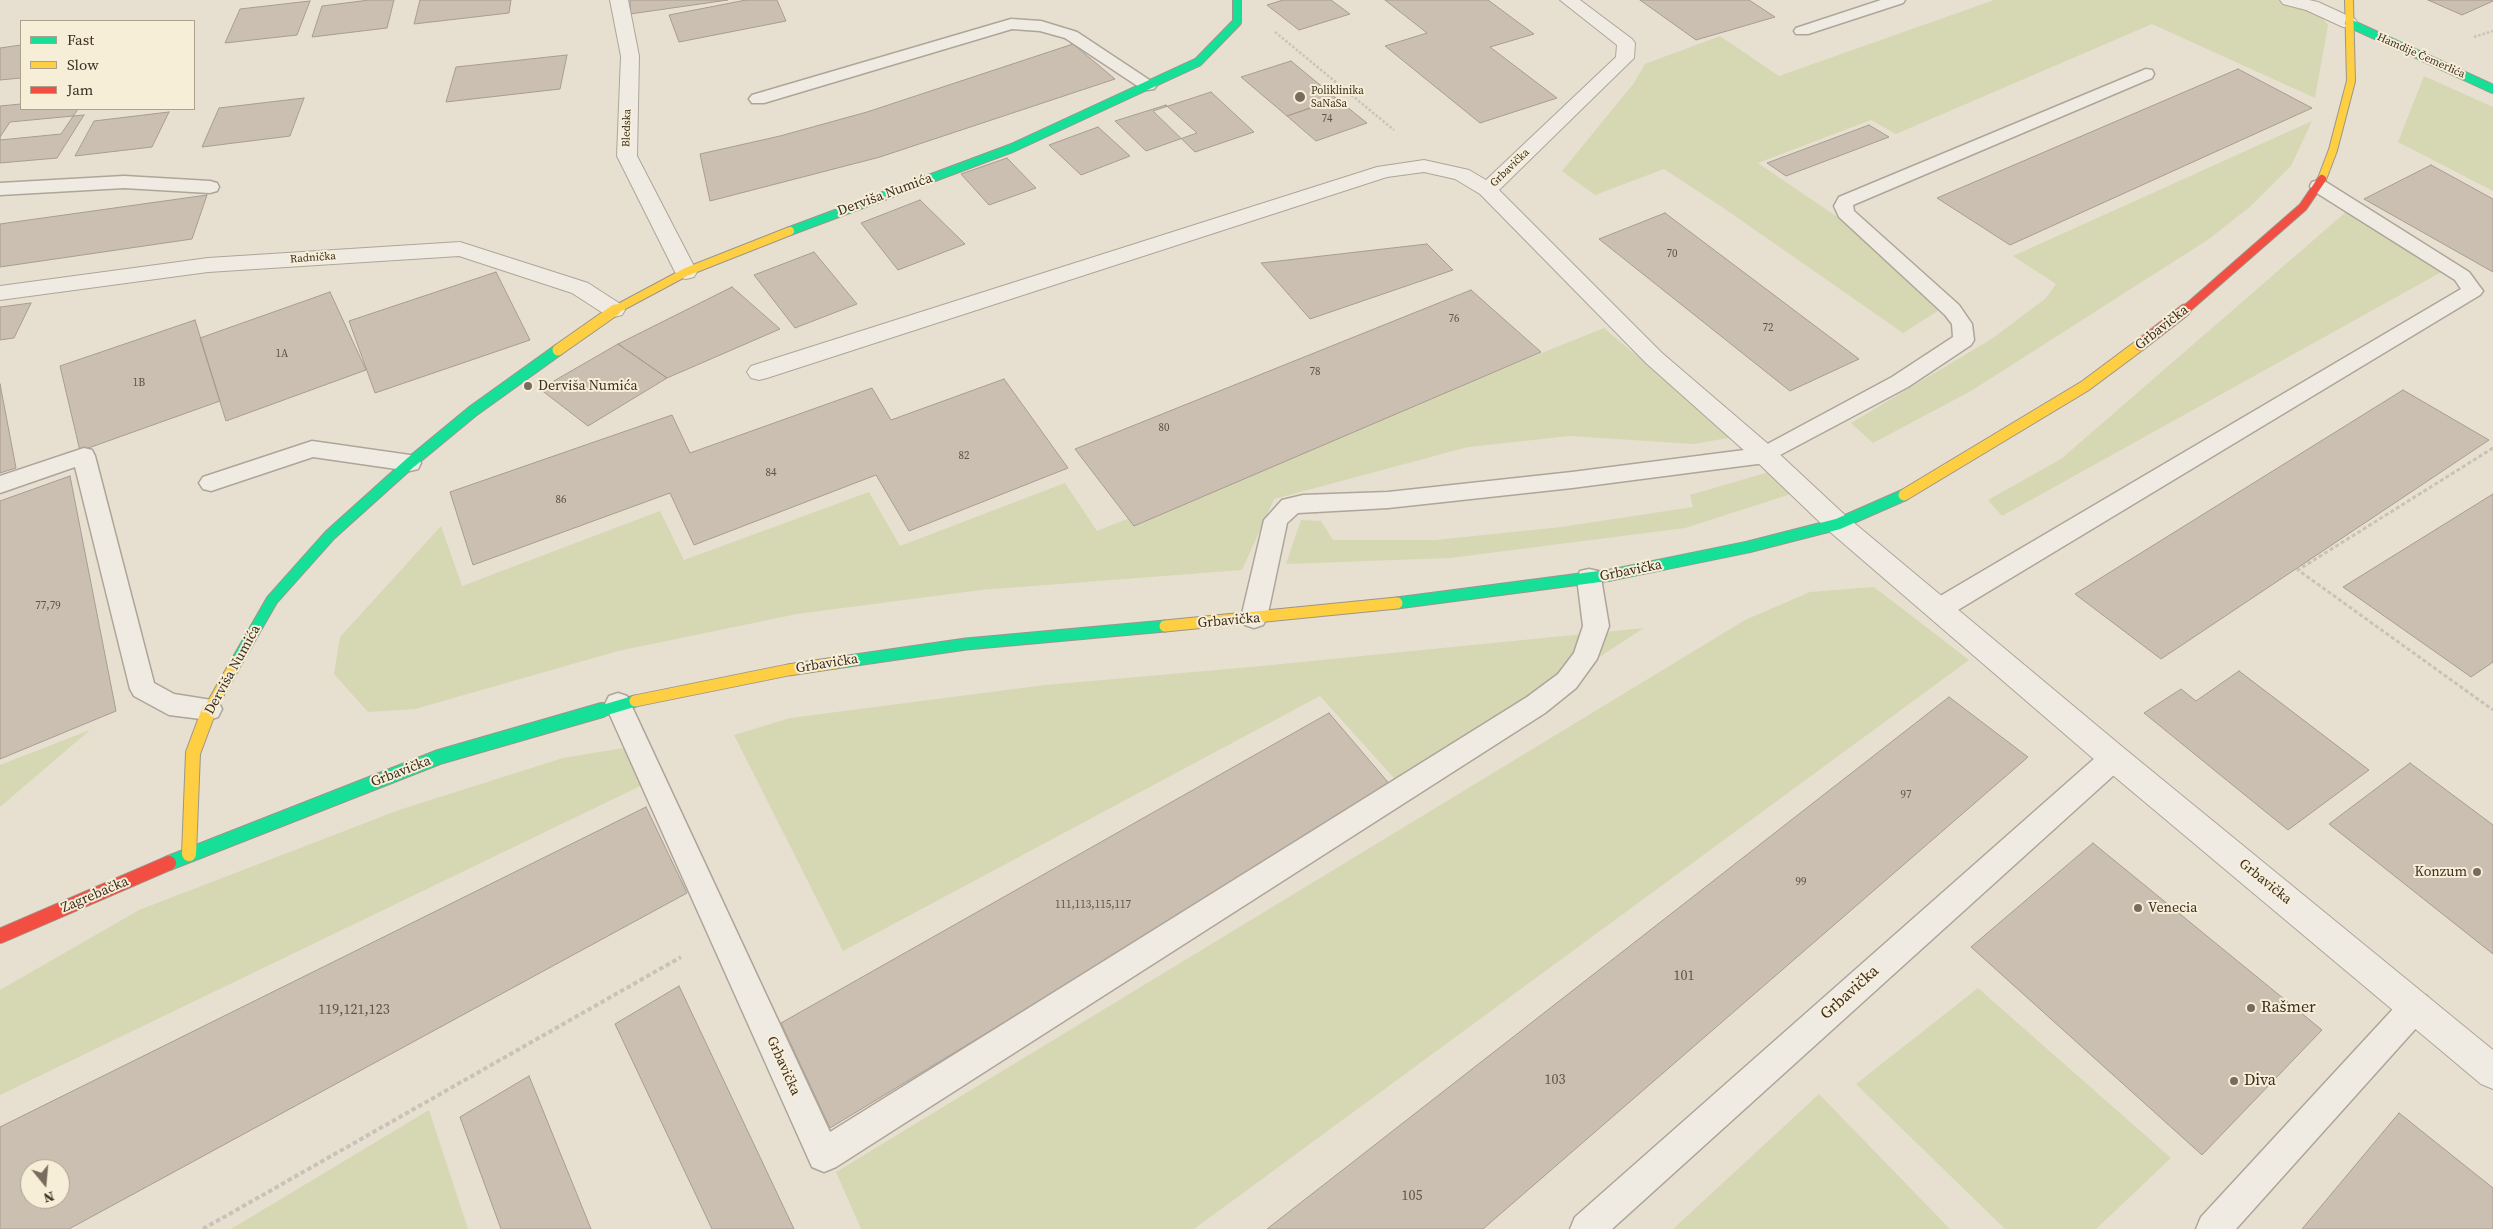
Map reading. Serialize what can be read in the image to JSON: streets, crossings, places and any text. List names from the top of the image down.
{
  "streets": {
    "main road": [
      "Hamdije Čemerlića",
      "Grbavička",
      "Derviša Numića",
      "Zagrebačka"
    ],
    "street": ["Bledska", "Radnička"]
  },
  "crossings": [
    ["Hamdije Čemerlića", "Grbavička"],
    ["Bledska", "Derviša Numića"],
    ["Grbavička", "Derviša Numića"],
    ["Grbavička", "Zagrebačka"],
    ["Derviša Numića", "Radnička"],
    ["Derviša Numića", "Zagrebačka"]
  ],
  "places": [
    "Poliklinika SaNaSa",
    "Derviša Numića",
    "Konzum",
    "Venecia",
    "Rašmer",
    "Diva"
  ],
  "house_numbers": [
    "74",
    "70",
    "76",
    "72",
    "1A",
    "78",
    "1B",
    "80",
    "82",
    "84",
    "86",
    "77,79",
    "97",
    "99",
    "111,113,115,117",
    "101",
    "119,121,123",
    "103",
    "105"
  ],
  "legend": ["Fast", "Slow", "Jam"],
  "north": "bottom"
}
